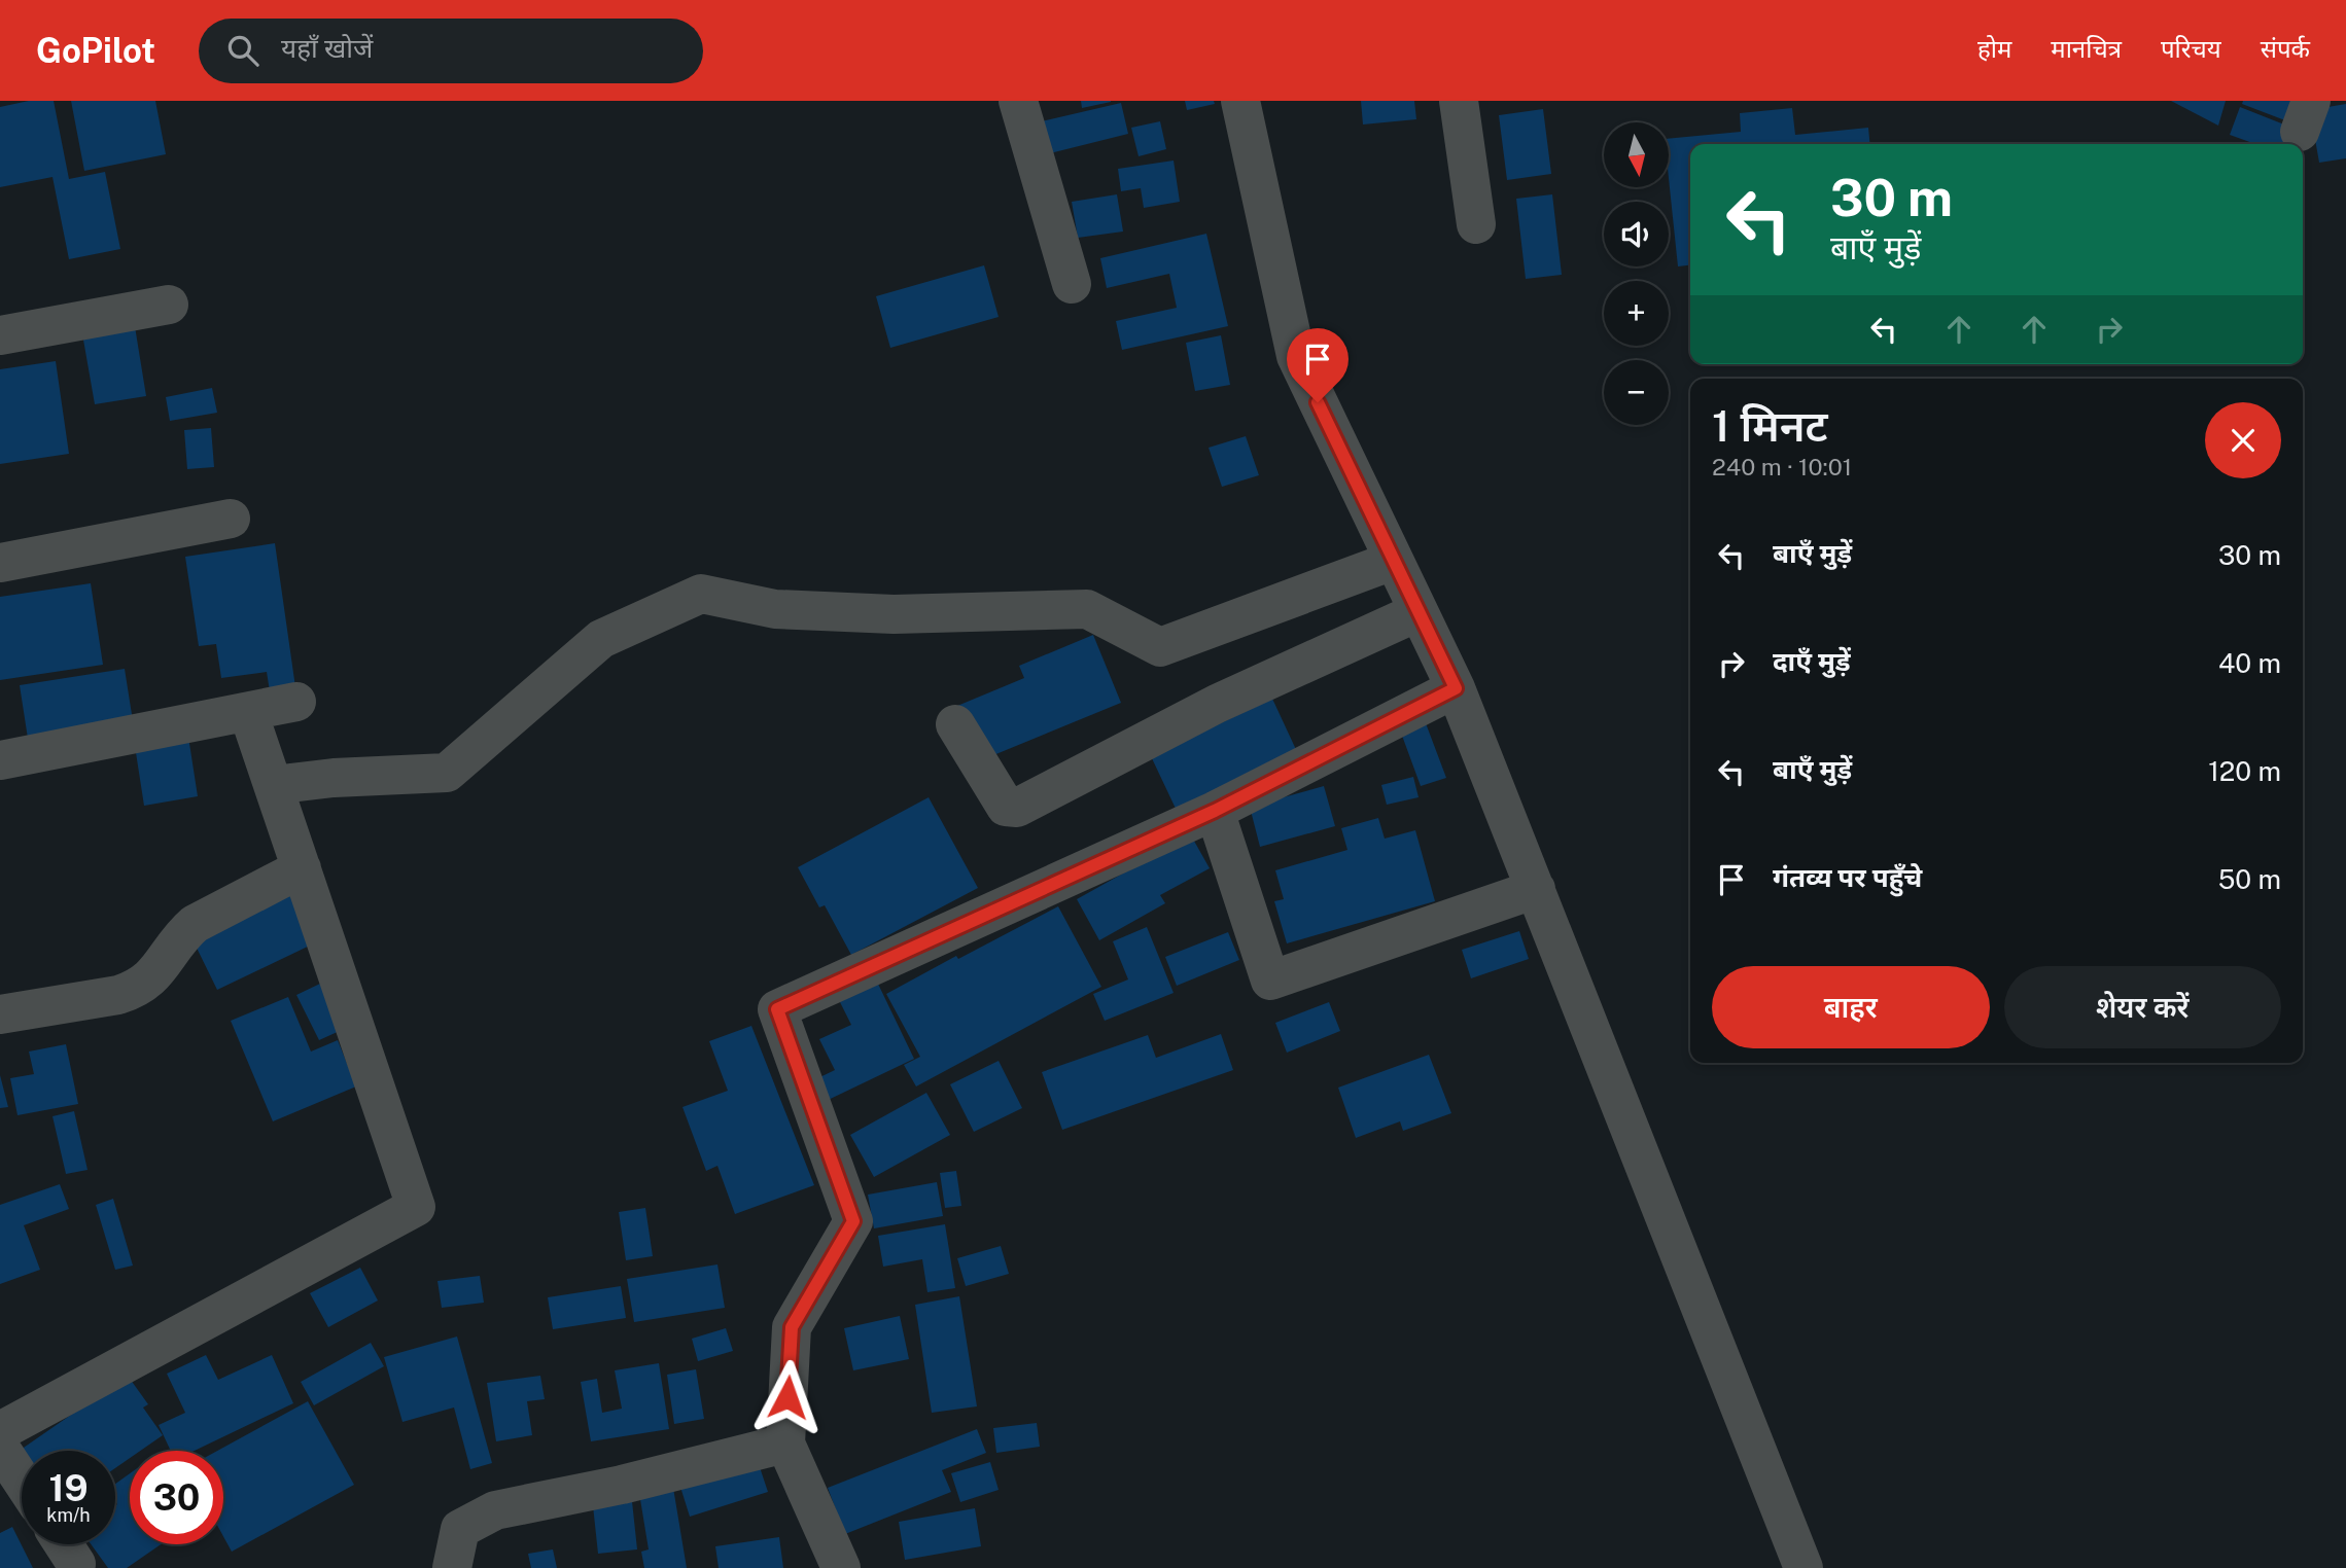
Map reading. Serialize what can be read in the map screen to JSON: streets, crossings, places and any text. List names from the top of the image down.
{
  "north": "bottom",
  "page": {
    "header": "GoPilot",
    "search": "यहाँ खोजें",
    "nav": [
      "होम",
      "मानचित्र",
      "परिचय",
      "संपर्क"
    ],
    "map_buttons": ["+", "−"],
    "turn": ["30 m", "बाएँ मुड़ें"],
    "heading": ["1 मिनट", "240 m · 10:01"],
    "list": [
      {
        "name": "बाएँ मुड़ें",
        "value": "30 m"
      },
      {
        "name": "दाएँ मुड़ें",
        "value": "40 m"
      },
      {
        "name": "बाएँ मुड़ें",
        "value": "120 m"
      },
      {
        "name": "गंतव्य पर पहुँचे",
        "value": "50 m"
      }
    ],
    "buttons": ["बाहर", "शेयर करें"],
    "speed": "19 km/h",
    "limit": "30"
  }
}
